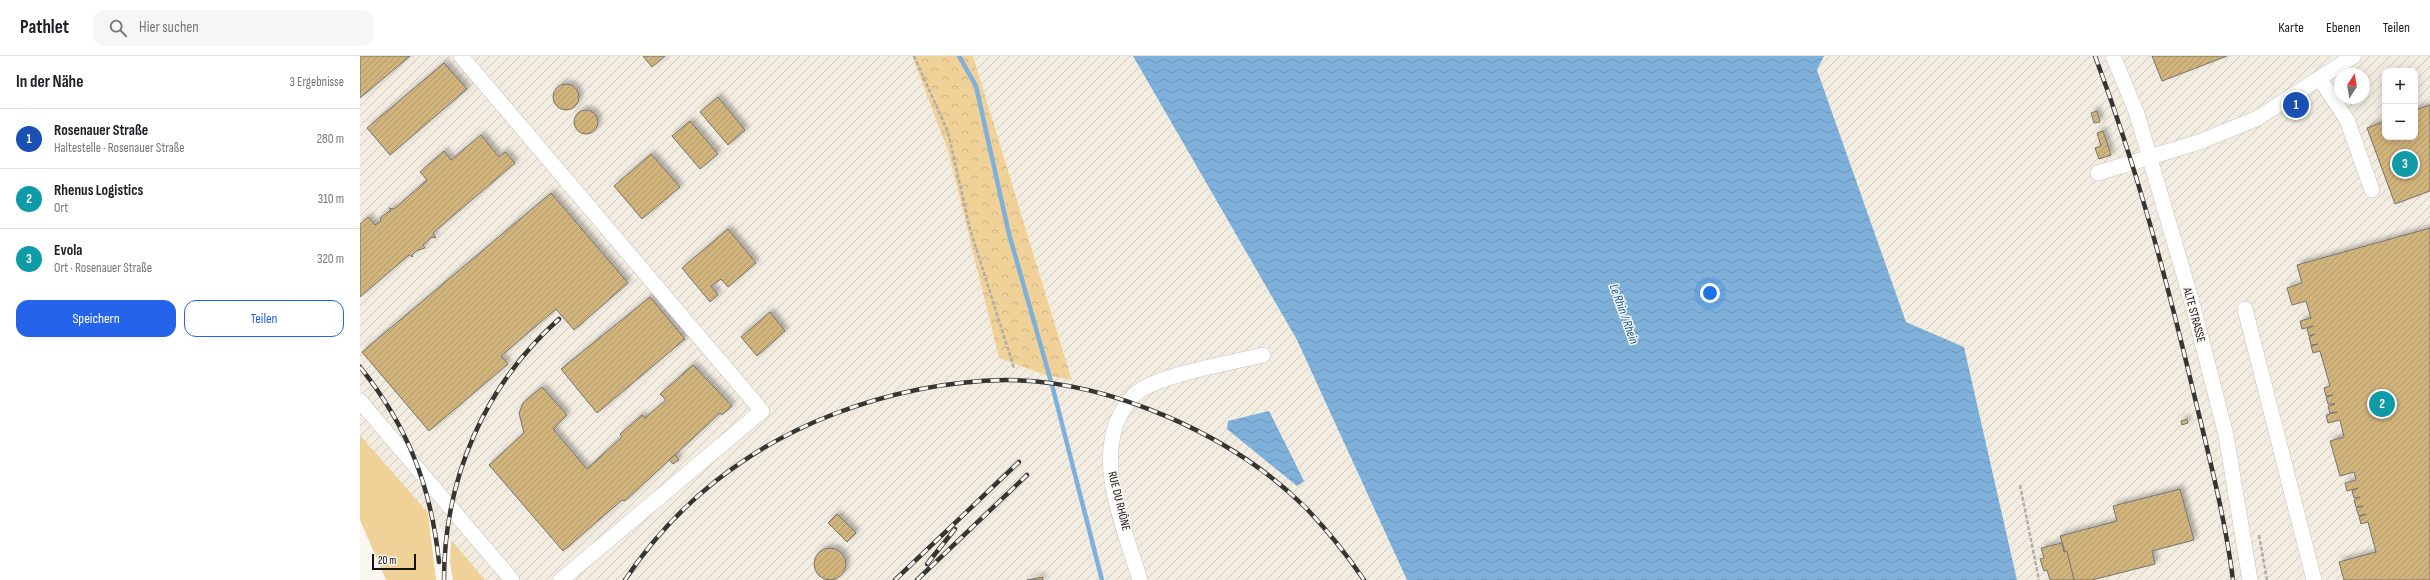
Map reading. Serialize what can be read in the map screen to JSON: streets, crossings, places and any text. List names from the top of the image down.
{
  "streets": {
    "street": ["ALTE STRASSE", "RUE DU RHÔNE"]
  },
  "water": ["Le Rhin / Rhein"],
  "scale_bar": "20 m",
  "north": "top",
  "page": {
    "header": "Pathlet",
    "search": "Hier suchen",
    "nav": ["Karte", "Ebenen", "Teilen"],
    "heading": ["In der Nähe", "3 Ergebnisse"],
    "map_buttons": ["+", "−"],
    "pins": ["1", "3", "2"],
    "list": [
      {
        "mark": "1",
        "name": "Rosenauer Straße",
        "note": "Haltestelle · Rosenauer Straße",
        "value": "280 m"
      },
      {
        "mark": "2",
        "name": "Rhenus Logistics",
        "note": "Ort",
        "value": "310 m"
      },
      {
        "mark": "3",
        "name": "Evola",
        "note": "Ort · Rosenauer Straße",
        "value": "320 m"
      }
    ],
    "buttons": ["Speichern", "Teilen"],
    "scale": "20 m"
  }
}
